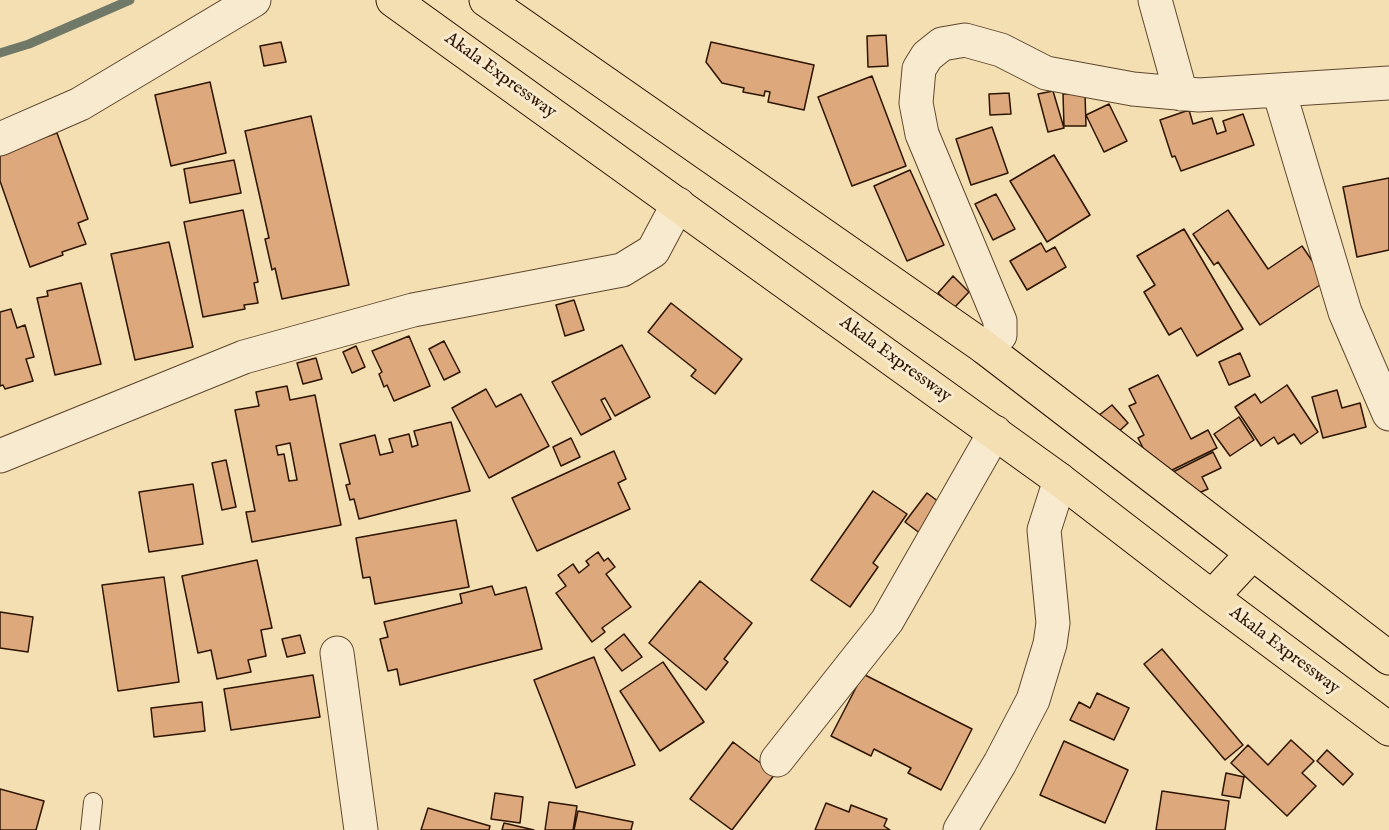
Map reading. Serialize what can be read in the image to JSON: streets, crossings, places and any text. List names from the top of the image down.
{
  "streets": {
    "main road": ["Akala Expressway"]
  }
}
